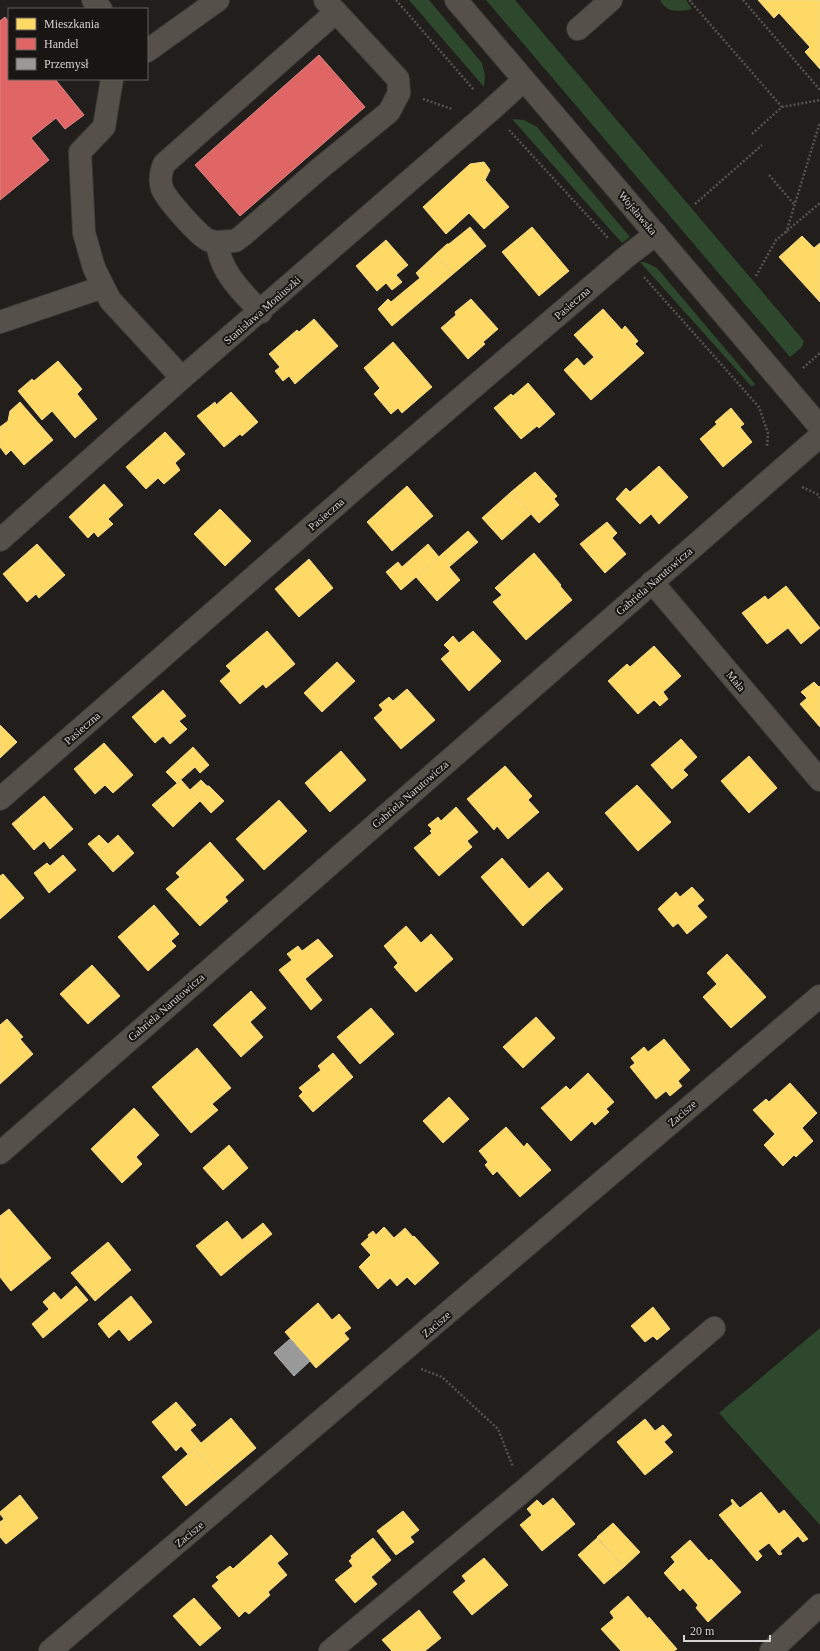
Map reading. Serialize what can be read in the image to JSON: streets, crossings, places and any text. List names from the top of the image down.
{
  "streets": {
    "street": [
      "Wojsławska",
      "Pasieczna",
      "Stanisława Moniuszki",
      "Gabriela Narutowicza",
      "Mała",
      "Zacisze"
    ]
  },
  "crossings": [
    ["Wojsławska", "Pasieczna"],
    ["Wojsławska", "Stanisława Moniuszki"],
    ["Gabriela Narutowicza", "Mała"]
  ],
  "legend": ["Mieszkania", "Handel", "Przemysł"],
  "scale_bar": "20 m"
}
